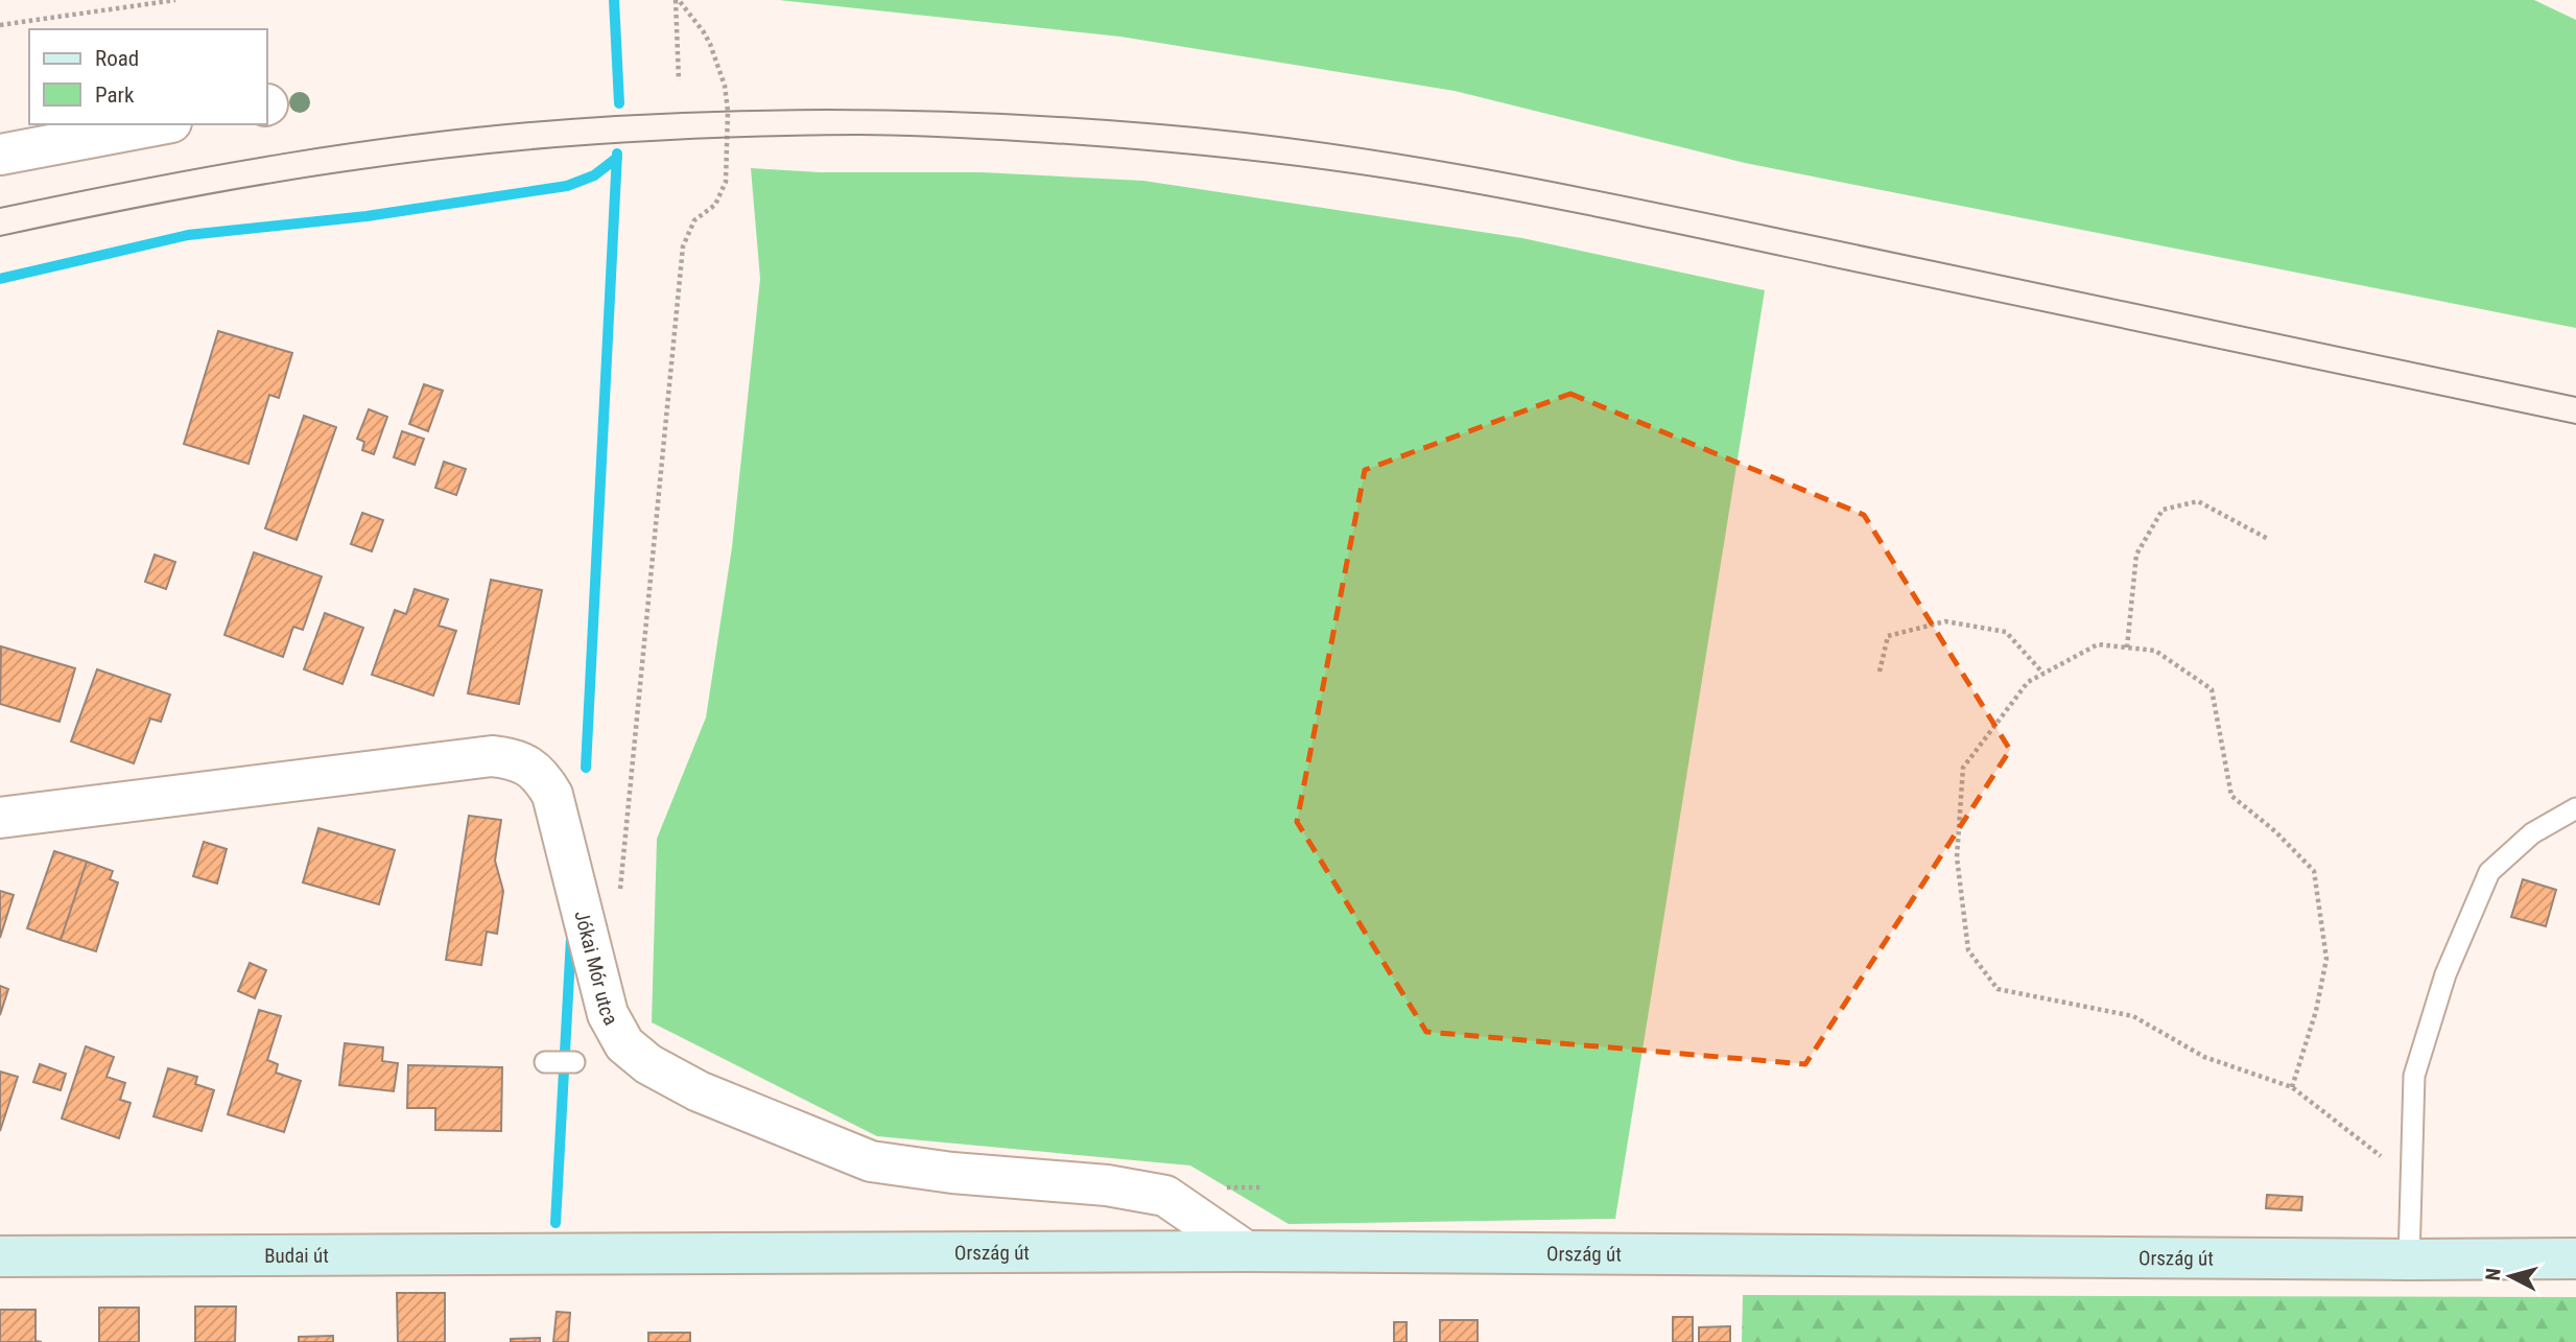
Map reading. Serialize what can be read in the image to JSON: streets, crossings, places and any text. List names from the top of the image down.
{
  "streets": {
    "main road": ["Ország út", "Budai út"],
    "street": ["Jókai Mór utca"]
  },
  "crossings": [
    ["Jókai Mór utca", "Ország út"],
    ["Ország út", "Budai út"]
  ],
  "legend": ["Road", "Park"],
  "north": "left"
}
